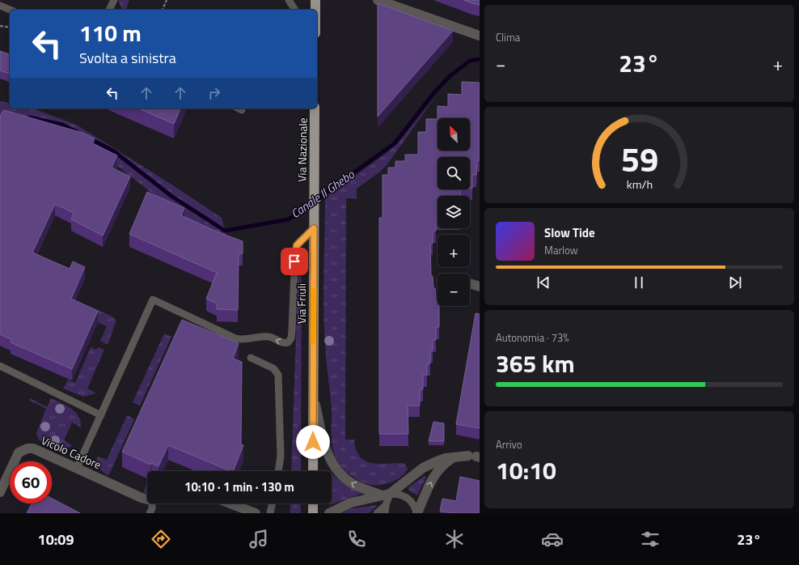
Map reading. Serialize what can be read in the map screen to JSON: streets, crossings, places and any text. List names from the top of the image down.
{
  "streets": {
    "main road": ["Via Nazionale", "Via Friuli"],
    "street": ["Vicolo Cadore"]
  },
  "crossings": [
    ["Via Nazionale", "Via Friuli"]
  ],
  "water": ["Canale Il Ghebo"],
  "north": "top left",
  "page": {
    "tile": [
      "Clima",
      ["Autonomia · 73%", "365 km"],
      ["Arrivo", "10:10"]
    ],
    "turn": ["110 m", "Svolta a sinistra"],
    "heat": ["−", "23°", "+"],
    "map_buttons": ["+", "−"],
    "song": ["Slow Tide", "Marlow"],
    "limit": "60",
    "trip": "10:10 · 1 min · 130 m",
    "tabs": ["10:09", "23°"],
    "gauge": ["59", "km/h"]
  }
}
